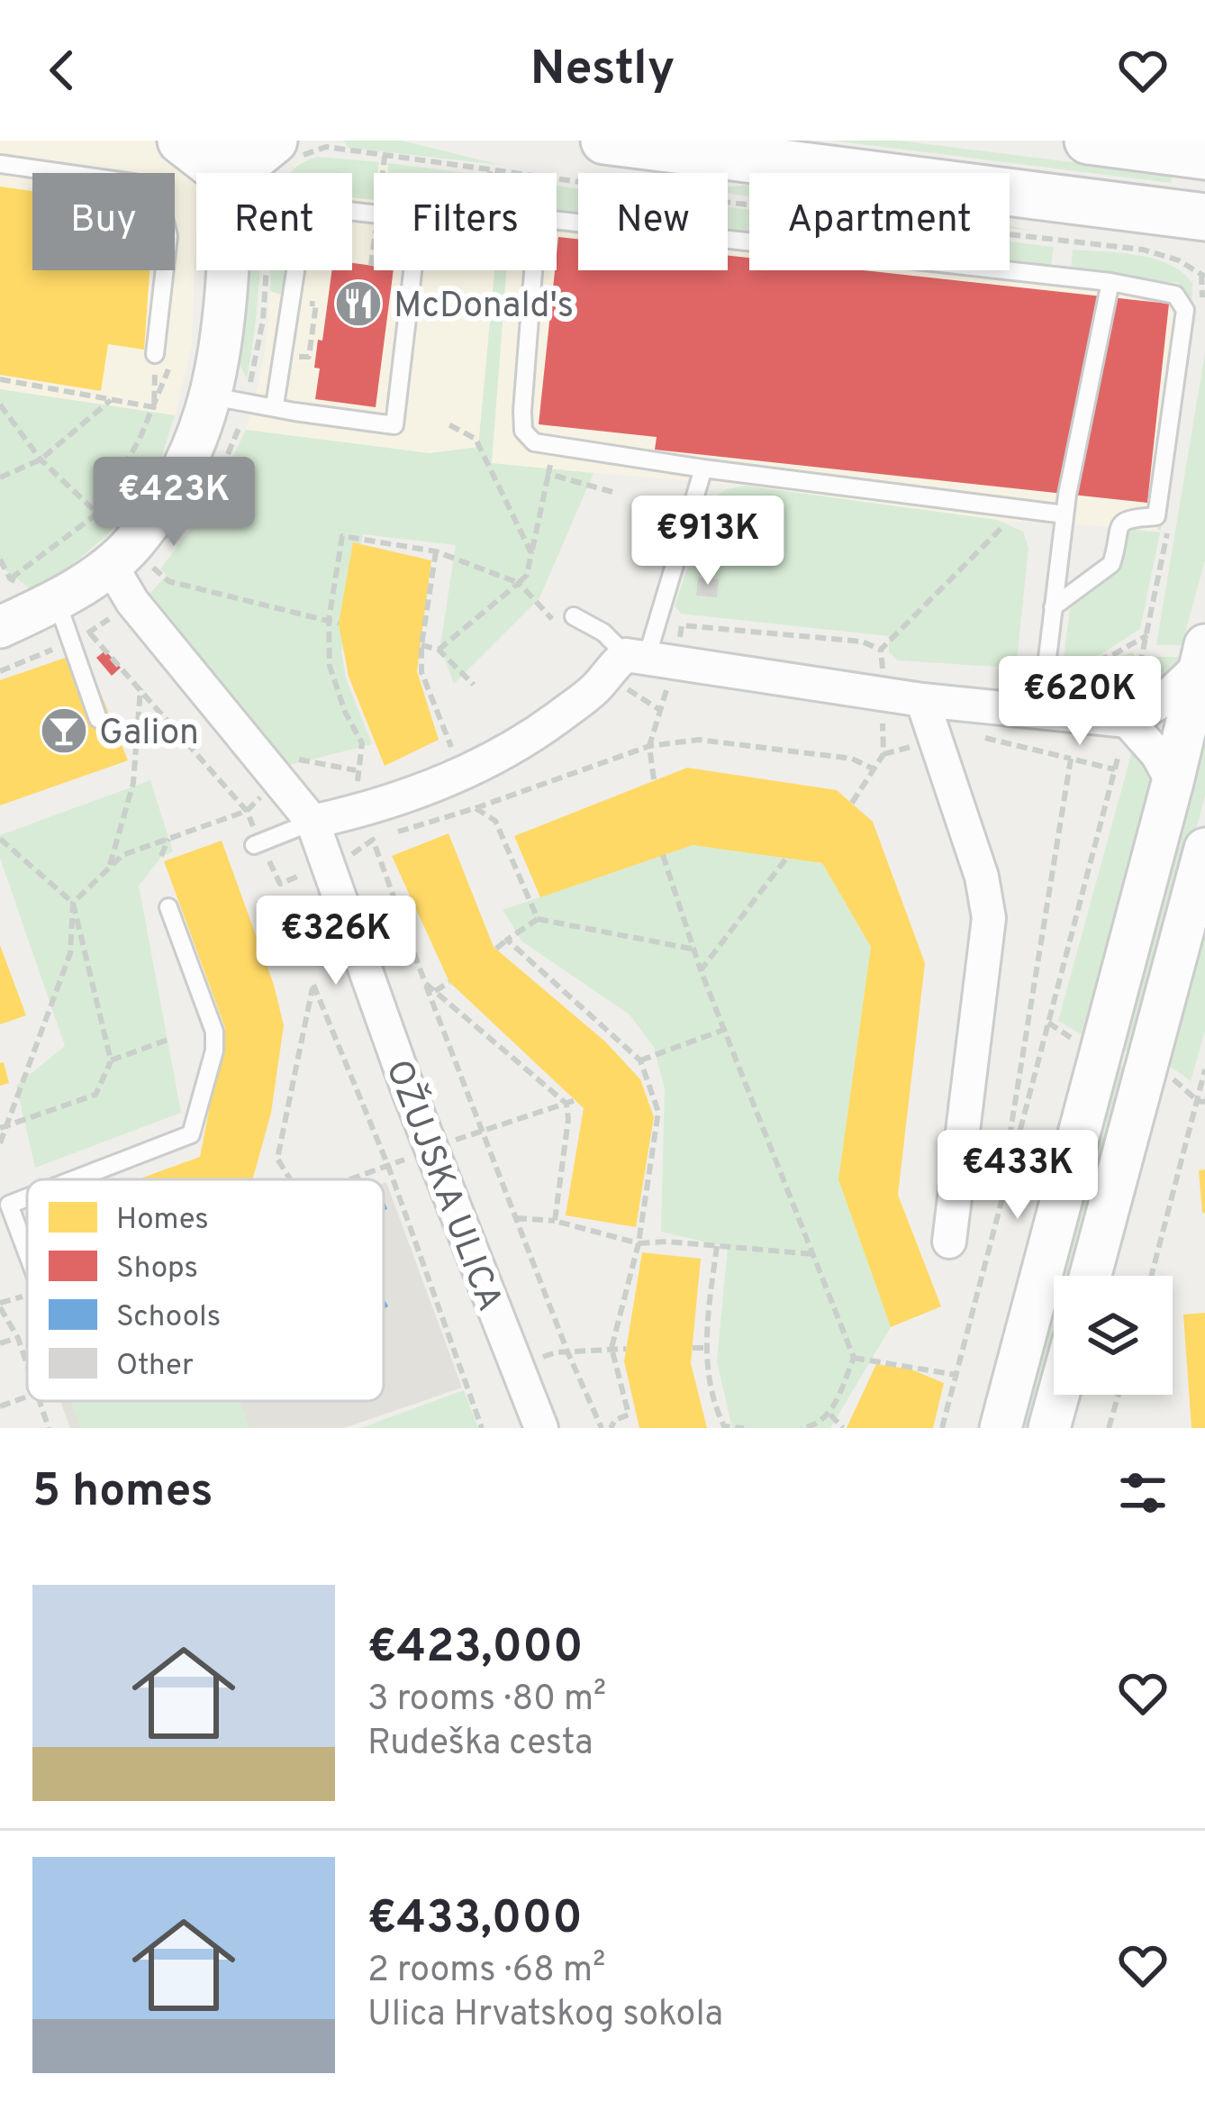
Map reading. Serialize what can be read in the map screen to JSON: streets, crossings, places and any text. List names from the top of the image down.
{
  "streets": {
    "street": ["OŽUJSKA ULICA"]
  },
  "places": {
    "restaurant": ["McDonald's"],
    "bar": ["Galion"]
  },
  "legend": [
    "Homes",
    "Shops",
    "Schools",
    "Other"
  ],
  "page": {
    "header": "Nestly",
    "chip": [
      "Buy",
      "Rent",
      "Filters",
      "New",
      "Apartment"
    ],
    "price": [
      "€423K",
      "€913K",
      "€620K",
      "€326K",
      "€433K"
    ],
    "heading": "5 homes",
    "list": [
      {
        "name": "€423,000",
        "note": "3 rooms · 80 m² · Rudeška cesta"
      },
      {
        "name": "€433,000",
        "note": "2 rooms · 68 m² · Ulica Hrvatskog sokola"
      }
    ]
  }
}
